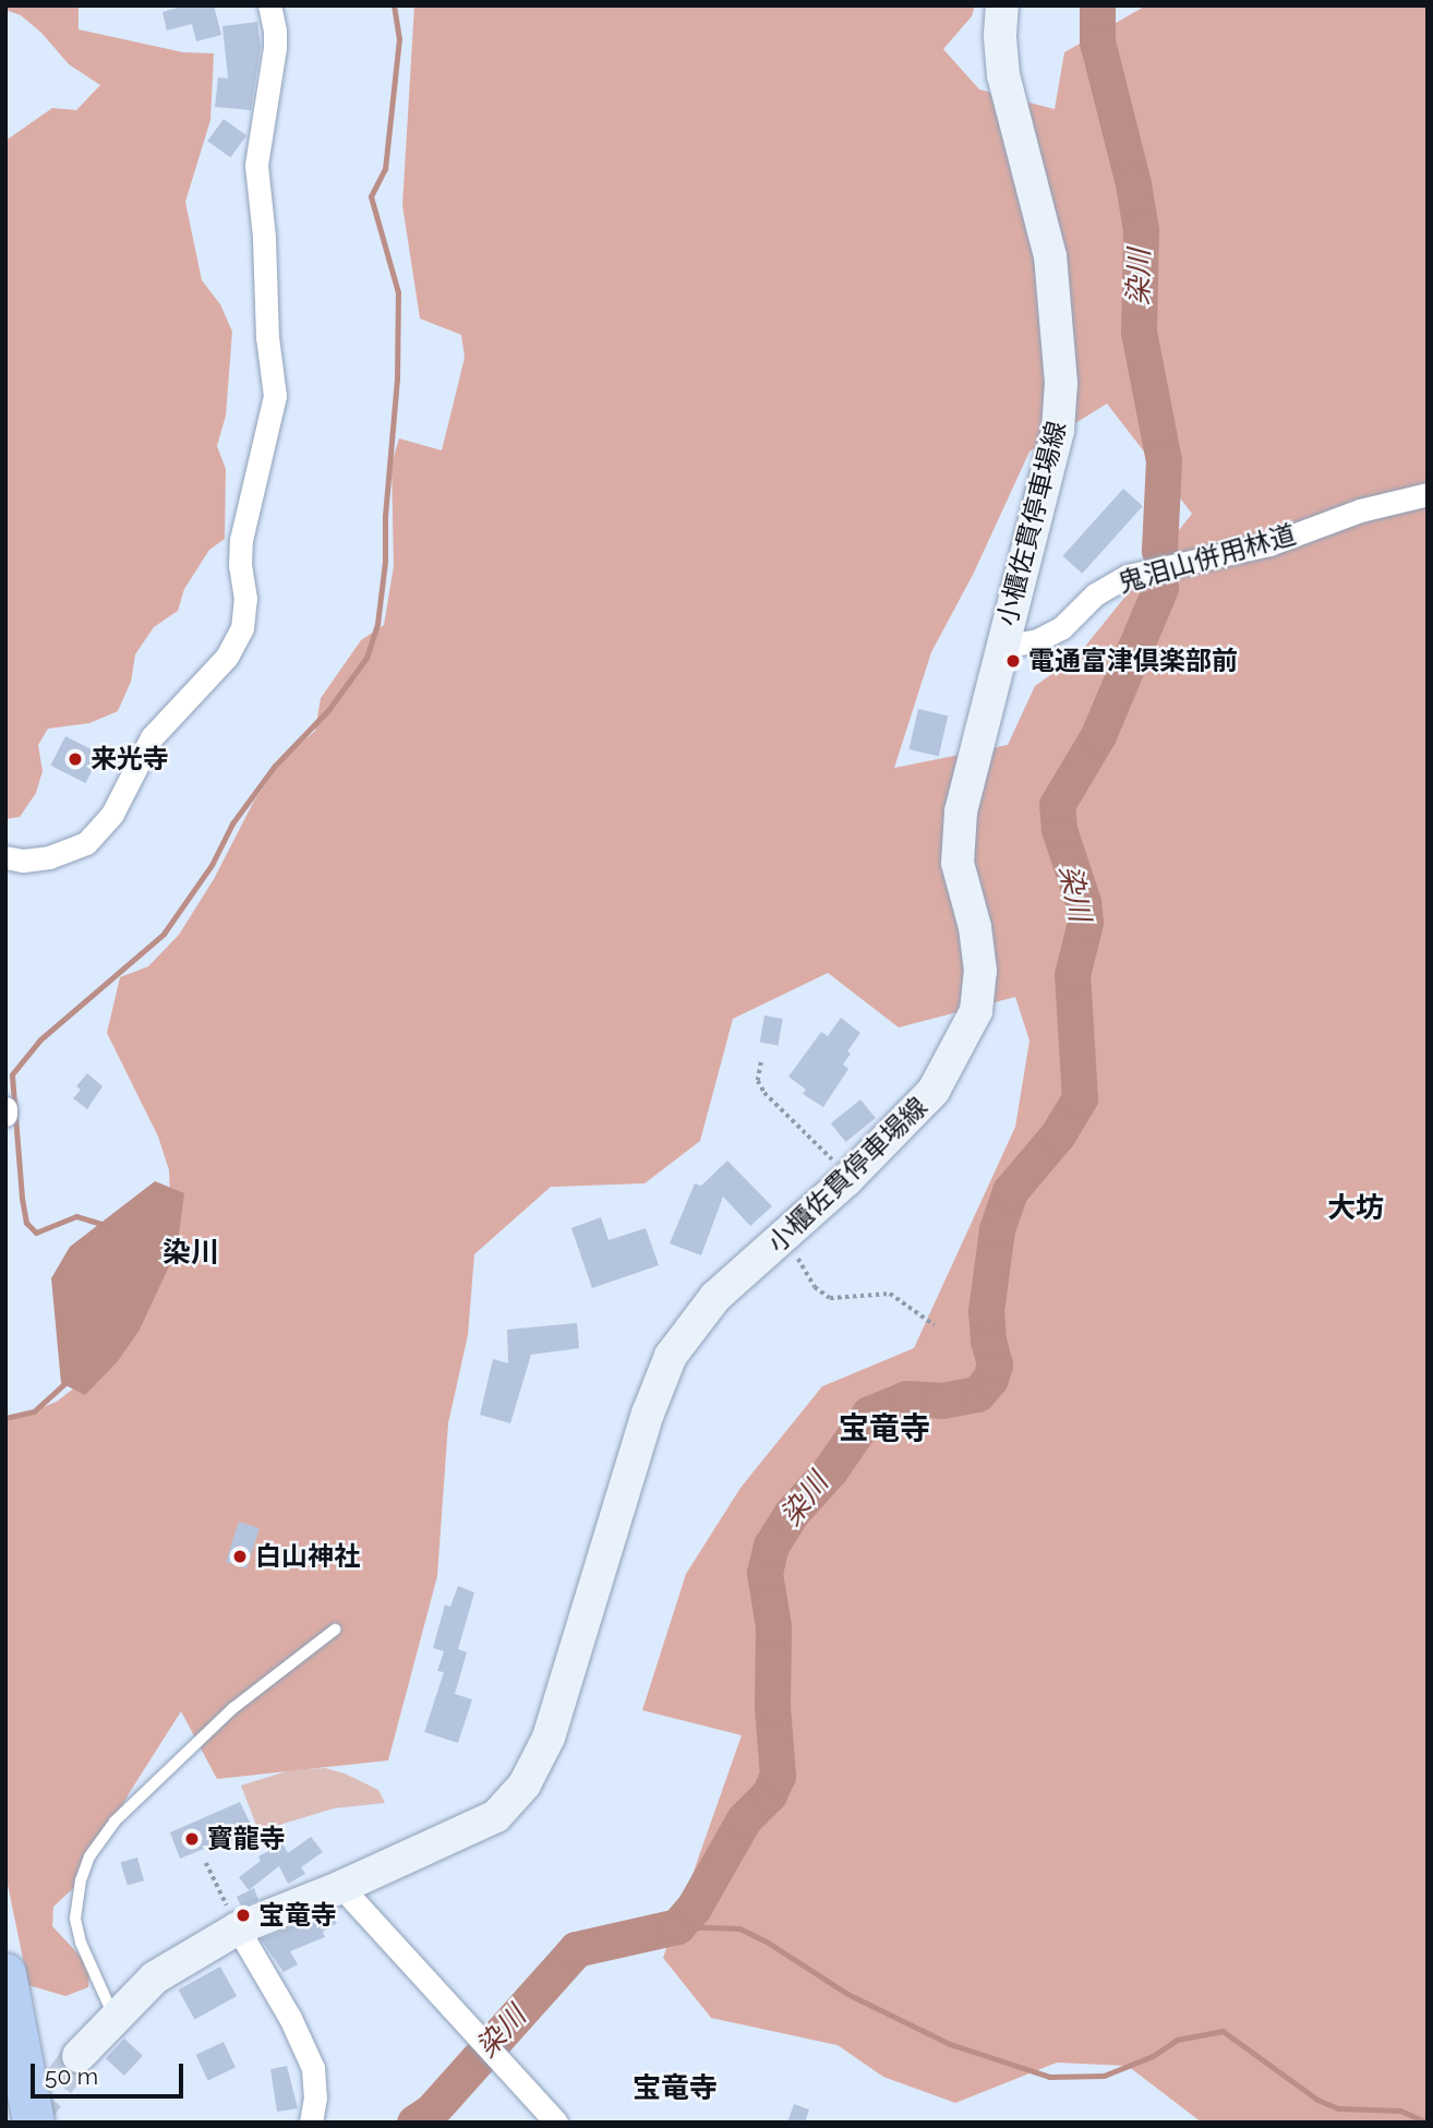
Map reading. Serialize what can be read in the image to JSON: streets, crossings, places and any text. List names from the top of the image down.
{
  "streets": {
    "main road": ["小櫃佐貫停車場線"],
    "street": ["鬼泪山併用林道"]
  },
  "crossings": [
    ["小櫃佐貫停車場線", "鬼泪山併用林道"]
  ],
  "districts": [
    "大坊",
    "染川",
    "宝竜寺",
    "宝竜寺"
  ],
  "water": ["染川"],
  "places": [
    "電通富津倶楽部前",
    "来光寺",
    "白山神社",
    "寳龍寺",
    "宝竜寺"
  ],
  "scale_bar": "50 m"
}
